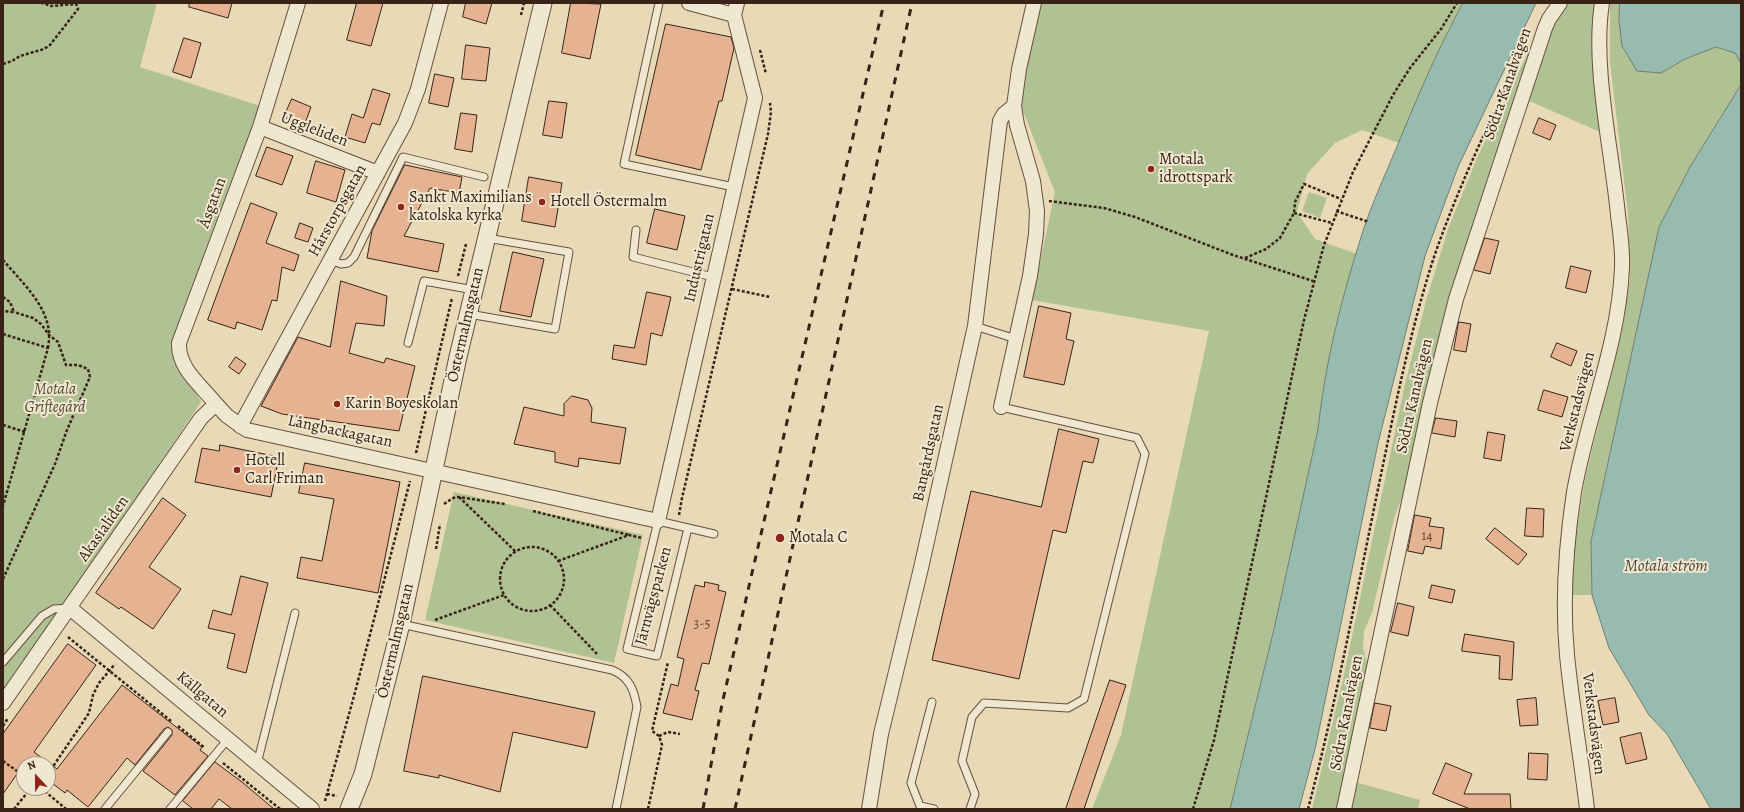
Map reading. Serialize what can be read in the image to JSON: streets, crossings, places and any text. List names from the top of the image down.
{
  "streets": {
    "street": [
      "Södra Kanalvägen",
      "Uggleliden",
      "Åsgatan",
      "Hårstorpsgatan",
      "Industrigatan",
      "Östermalmsgatan",
      "Verkstadsvägen",
      "Långbackagatan",
      "Bangårdsgatan",
      "Akasialiden",
      "Järnvägsparken",
      "Källgatan"
    ]
  },
  "crossings": [
    ["Uggleliden", "Åsgatan"],
    ["Uggleliden", "Hårstorpsgatan"],
    ["Åsgatan", "Akasialiden"],
    ["Hårstorpsgatan", "Långbackagatan"],
    ["Industrigatan", "Järnvägsparken"],
    ["Östermalmsgatan", "Långbackagatan"],
    ["Östermalmsgatan", "Järnvägsparken"],
    ["Långbackagatan", "Järnvägsparken"],
    ["Akasialiden", "Källgatan"]
  ],
  "water": ["Motala ström"],
  "parks": ["Motala Griftegård"],
  "places": [
    "Motala idrottspark",
    "Hotell Östermalm",
    "Sankt Maximilians katolska kyrka",
    "Karin Boyeskolan",
    "Hotell Carl Friman",
    "Motala C"
  ],
  "house_numbers": ["14", "3-5"],
  "north": "top"
}
